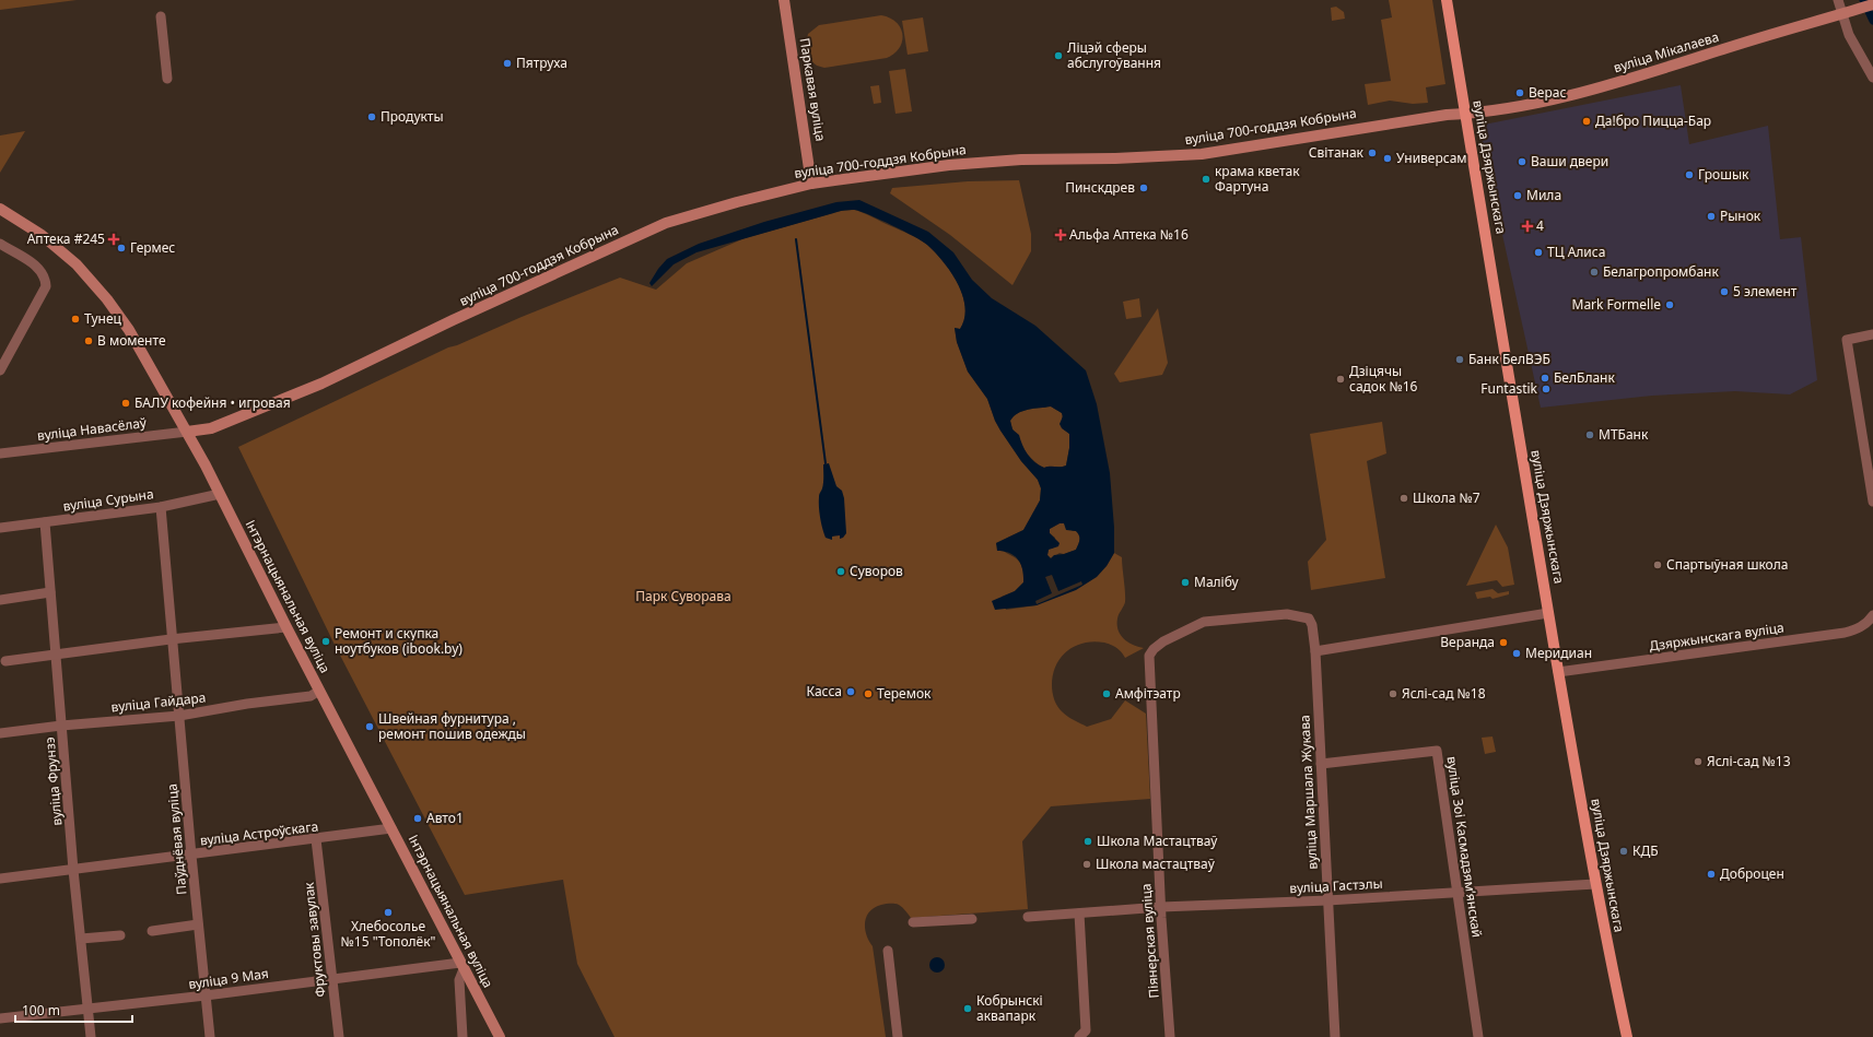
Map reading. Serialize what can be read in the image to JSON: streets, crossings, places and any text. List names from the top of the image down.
{
  "streets": {
    "main road": ["вуліца Дзяржынскага"],
    "street": [
      "вуліца Мікалаева",
      "Паркавая вуліца",
      "вуліца 700-годдзя Кобрына",
      "вуліца Навасёлаў",
      "вуліца Сурына",
      "Інтэрнацыянальная вуліца",
      "Дзяржынскага вуліца",
      "вуліца Гайдара",
      "вуліца Фрунзэ",
      "вуліца Маршала Жукава",
      "вуліца Астроўскага",
      "Паўднёвая вуліца",
      "вуліца Зоі Касмадзямʼянскай",
      "вуліца Гастэлы",
      "Фруктовы завулак",
      "Піянерская вуліца",
      "вуліца 9 Мая"
    ]
  },
  "crossings": [
    ["вуліца Мікалаева", "вуліца 700-годдзя Кобрына"],
    ["вуліца Мікалаева", "вуліца Дзяржынскага"],
    ["Паркавая вуліца", "вуліца 700-годдзя Кобрына"],
    ["вуліца 700-годдзя Кобрына", "вуліца Дзяржынскага"],
    ["вуліца 700-годдзя Кобрына", "вуліца Навасёлаў"],
    ["вуліца 700-годдзя Кобрына", "Інтэрнацыянальная вуліца"],
    ["вуліца Дзяржынскага", "Дзяржынскага вуліца"],
    ["вуліца Дзяржынскага", "вуліца Гастэлы"],
    ["вуліца Навасёлаў", "Інтэрнацыянальная вуліца"],
    ["вуліца Сурына", "Інтэрнацыянальная вуліца"],
    ["вуліца Сурына", "вуліца Фрунзэ"],
    ["вуліца Сурына", "Паўднёвая вуліца"],
    ["Інтэрнацыянальная вуліца", "вуліца Гайдара"],
    ["Інтэрнацыянальная вуліца", "вуліца Астроўскага"],
    ["Інтэрнацыянальная вуліца", "вуліца 9 Мая"],
    ["вуліца Гайдара", "вуліца Фрунзэ"],
    ["вуліца Гайдара", "Паўднёвая вуліца"],
    ["вуліца Фрунзэ", "вуліца Астроўскага"],
    ["вуліца Фрунзэ", "вуліца 9 Мая"],
    ["вуліца Маршала Жукава", "вуліца Зоі Касмадзямʼянскай"],
    ["вуліца Маршала Жукава", "вуліца Гастэлы"],
    ["вуліца Маршала Жукава", "Піянерская вуліца"],
    ["вуліца Астроўскага", "Паўднёвая вуліца"],
    ["вуліца Астроўскага", "Фруктовы завулак"],
    ["Паўднёвая вуліца", "вуліца 9 Мая"],
    ["вуліца Зоі Касмадзямʼянскай", "вуліца Гастэлы"],
    ["вуліца Гастэлы", "Піянерская вуліца"],
    ["Фруктовы завулак", "вуліца 9 Мая"]
  ],
  "parks": ["Парк Суворава"],
  "places": {
    "other": [
      "Ліцэй сферы абслугоўвання",
      "Пятруха",
      "Верас",
      "Продукты",
      "Да!бро Пицца-Бар",
      "Світанак",
      "Универсам",
      "Ваши двери",
      "Грошык",
      "крама кветак Фартуна",
      "Пинскдрев",
      "Мила",
      "Рынок",
      "Гермес",
      "ТЦ Алиса",
      "Белагропромбанк",
      "5 элемент",
      "Mark Formelle",
      "Тунец",
      "В моменте",
      "Банк БелВЭБ",
      "БелБланк",
      "Дзіцячы садок №16",
      "Funtastik",
      "БАЛУ кофейня • игровая",
      "МТБанк",
      "Школа №7",
      "Спартыўная школа",
      "Суворов",
      "Малібу",
      "Ремонт и скупка ноутбуков (ibook.by)",
      "Веранда",
      "Меридиан",
      "Касса",
      "Теремок",
      "Амфітэатр",
      "Яслі-сад №18",
      "Швейная фурнитура , ремонт пошив одежды",
      "Яслі-сад №13",
      "Авто1",
      "Школа Мастацтваў",
      "КДБ",
      "Школа мастацтваў",
      "Доброцен",
      "Хлебосолье №15 \"Тополёк\"",
      "Кобрынскі аквапарк"
    ],
    "health": ["4", "Альфа Аптека №16", "Аптека #245"]
  },
  "scale_bar": "100 m"
}
